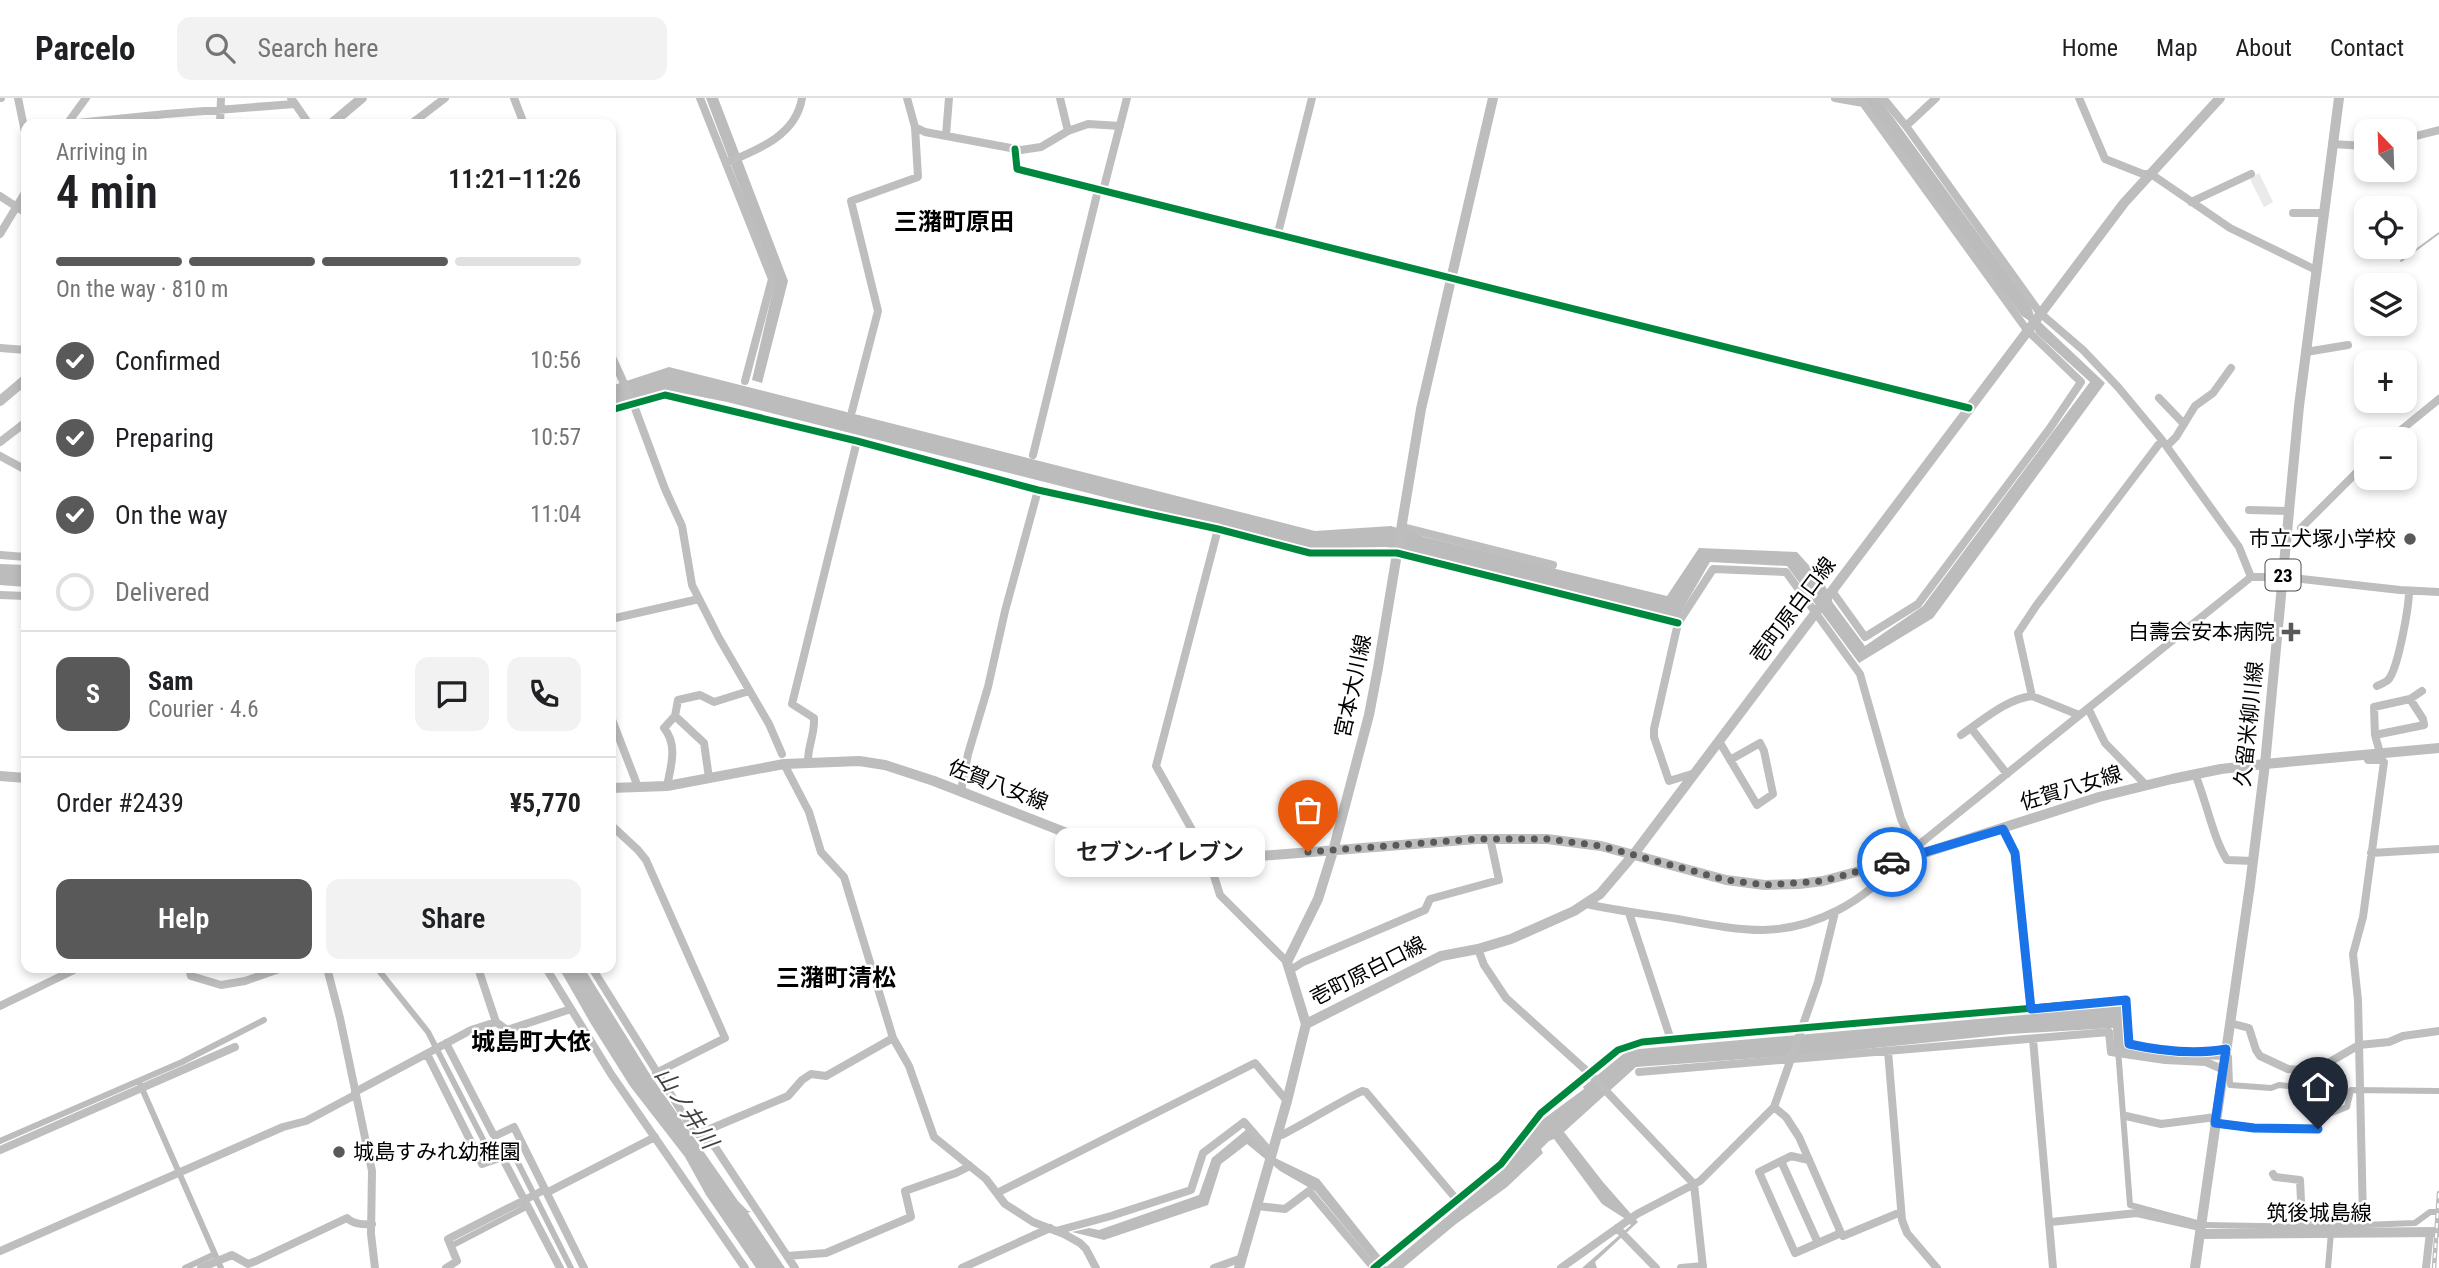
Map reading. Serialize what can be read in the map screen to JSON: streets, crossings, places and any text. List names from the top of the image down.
{
  "streets": {
    "main road": [
      "23",
      "壱町原白口線",
      "宮本大川線",
      "久留米柳川線",
      "佐賀八女線",
      "筑後城島線"
    ]
  },
  "crossings": [
    ["壱町原白口線", "佐賀八女線"],
    ["宮本大川線", "佐賀八女線"],
    ["久留米柳川線", "佐賀八女線"],
    ["久留米柳川線", "筑後城島線"]
  ],
  "districts": ["三潴町原田", "三潴町清松", "城島町大依"],
  "water": ["山ノ井川"],
  "places": {
    "other": ["市立犬塚小学校", "セブン-イレブン", "城島すみれ幼稚園"],
    "health": ["白壽会安本病院"]
  },
  "north": "top left",
  "page": {
    "header": "Parcelo",
    "search": "Search here",
    "nav": [
      "Home",
      "Map",
      "About",
      "Contact"
    ],
    "map_buttons": ["+", "−"],
    "heading": ["4 min", "Arriving in", "11:21–11:26"],
    "panel": [
      "Sam",
      "Courier · 4.6",
      "Order #2439",
      "¥5,770"
    ],
    "bar": "On the way · 810 m",
    "list": [
      ["Confirmed", "10:56"],
      ["Preparing", "10:57"],
      ["On the way", "11:04"],
      "Delivered"
    ],
    "round": "S",
    "bubble": "セブン-イレブン",
    "buttons": ["Help", "Share"]
  }
}
